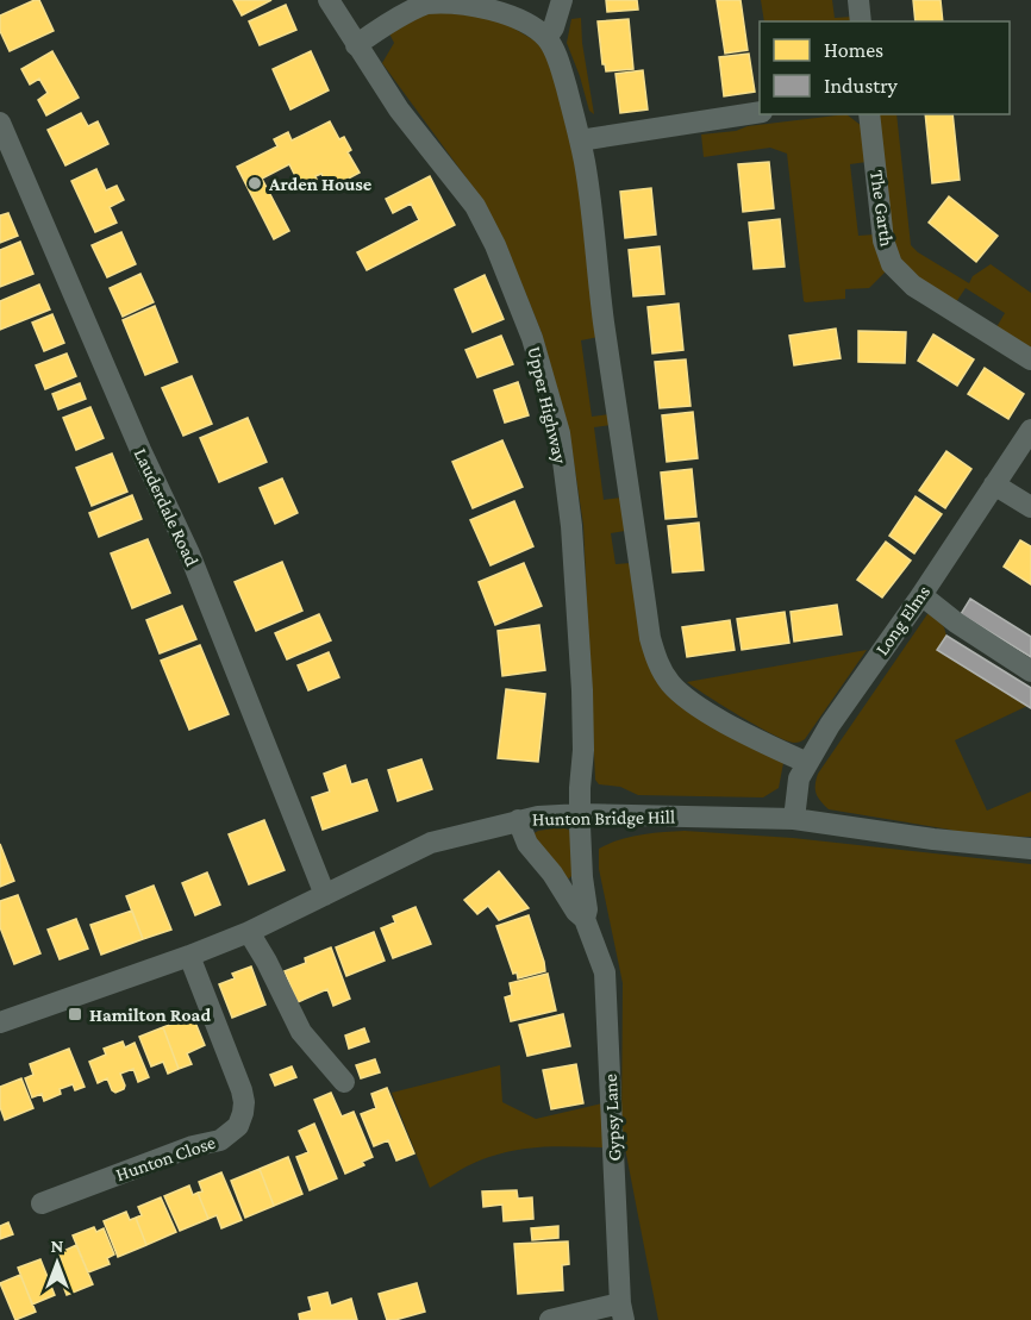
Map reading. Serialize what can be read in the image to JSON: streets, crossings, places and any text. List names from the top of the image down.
{
  "streets": {
    "street": [
      "The Garth",
      "Upper Highway",
      "Lauderdale Road",
      "Long Elms",
      "Hunton Bridge Hill",
      "Gypsy Lane",
      "Hunton Close"
    ]
  },
  "crossings": [
    ["Upper Highway", "Hunton Bridge Hill"],
    ["Upper Highway", "Gypsy Lane"],
    ["Lauderdale Road", "Hunton Bridge Hill"],
    ["Long Elms", "Hunton Bridge Hill"],
    ["Hunton Bridge Hill", "Gypsy Lane"],
    ["Hunton Bridge Hill", "Hunton Close"]
  ],
  "places": {
    "other": ["Arden House"],
    "transit": ["Hamilton Road"]
  },
  "legend": ["Homes", "Industry"],
  "north": "top"
}
